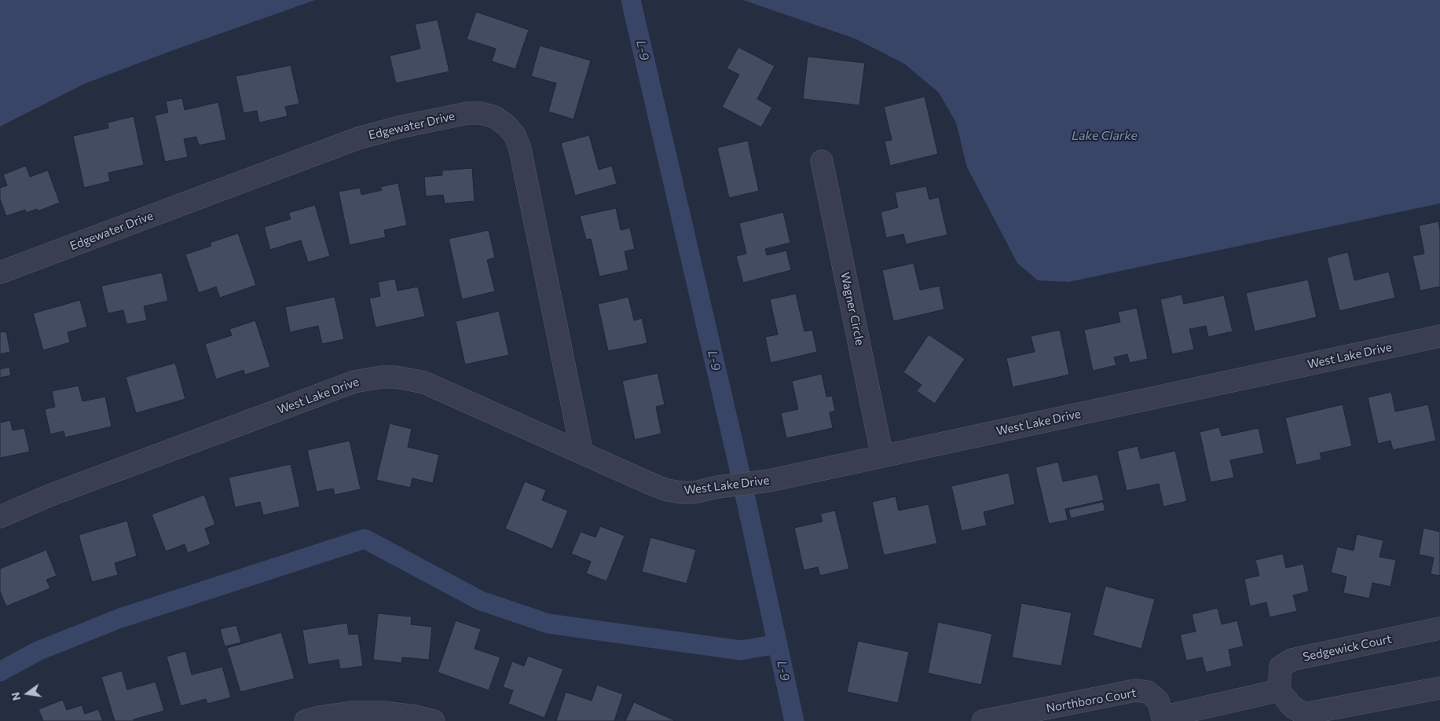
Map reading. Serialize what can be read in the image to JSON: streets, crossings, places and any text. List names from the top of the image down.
{
  "streets": {
    "street": [
      "Edgewater Drive",
      "Wagner Circle",
      "West Lake Drive",
      "Sedgewick Court",
      "Northboro Court"
    ]
  },
  "crossings": [
    ["Edgewater Drive", "West Lake Drive"],
    ["Wagner Circle", "West Lake Drive"]
  ],
  "water": ["L-9", "Lake Clarke"],
  "north": "left"
}
